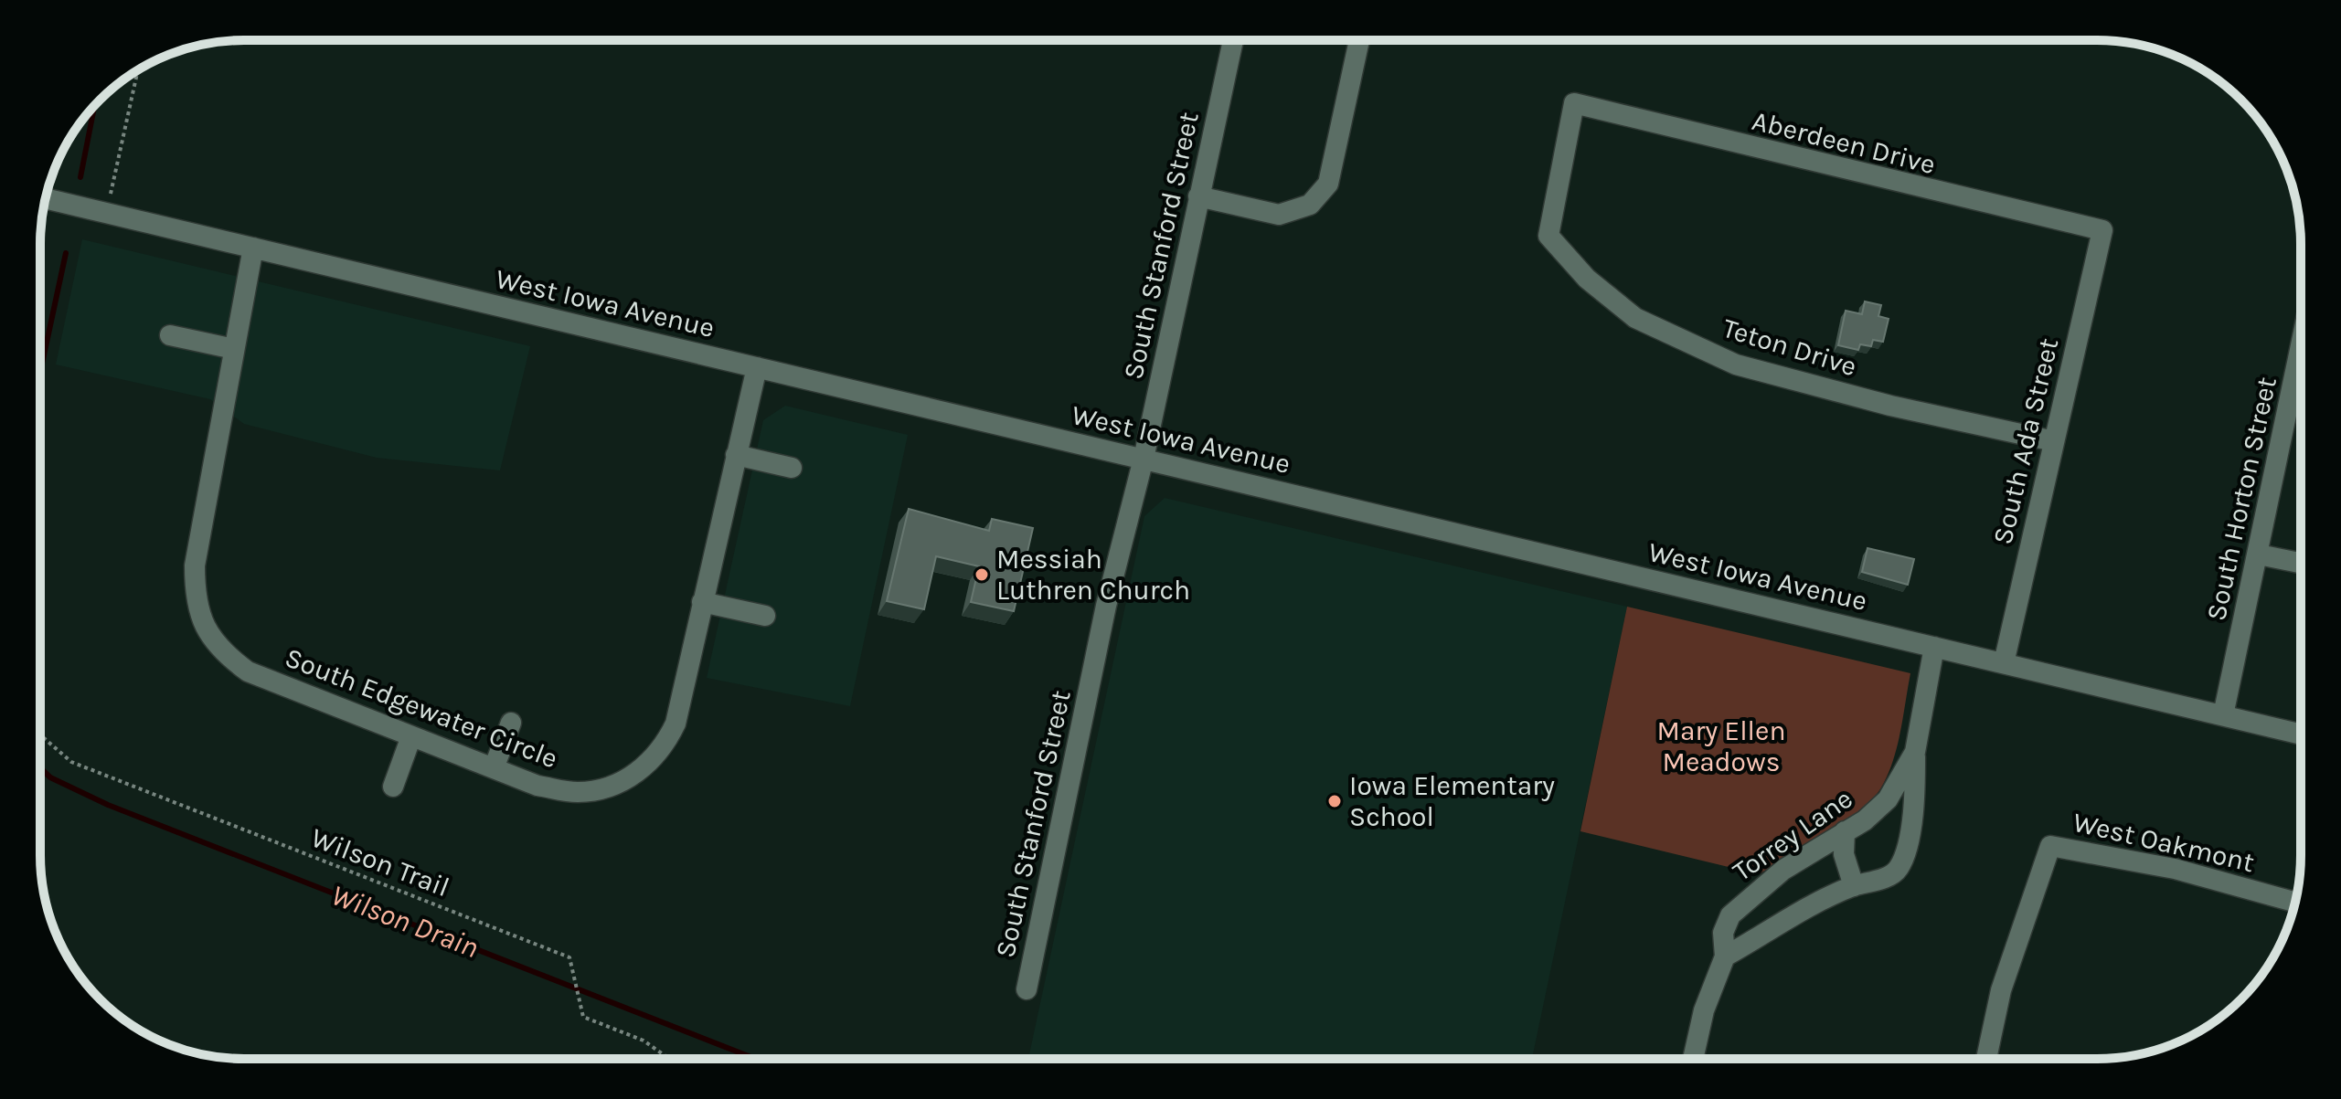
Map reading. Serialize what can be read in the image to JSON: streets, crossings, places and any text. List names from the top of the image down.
{
  "streets": {
    "street": [
      "Aberdeen Drive",
      "South Stanford Street",
      "West Iowa Avenue",
      "Teton Drive",
      "South Ada Street",
      "South Horton Street",
      "South Edgewater Circle",
      "Torrey Lane",
      "West Oakmont"
    ],
    "path": ["Wilson Trail"]
  },
  "crossings": [
    ["Aberdeen Drive", "Teton Drive"],
    ["Aberdeen Drive", "South Ada Street"],
    ["South Stanford Street", "West Iowa Avenue"],
    ["West Iowa Avenue", "South Ada Street"],
    ["West Iowa Avenue", "South Horton Street"],
    ["West Iowa Avenue", "South Edgewater Circle"],
    ["West Iowa Avenue", "Torrey Lane"],
    ["Teton Drive", "South Ada Street"]
  ],
  "water": ["Wilson Drain"],
  "parks": ["Mary Ellen Meadows"],
  "places": ["Messiah Luthren Church", "Iowa Elementary School"]
}
